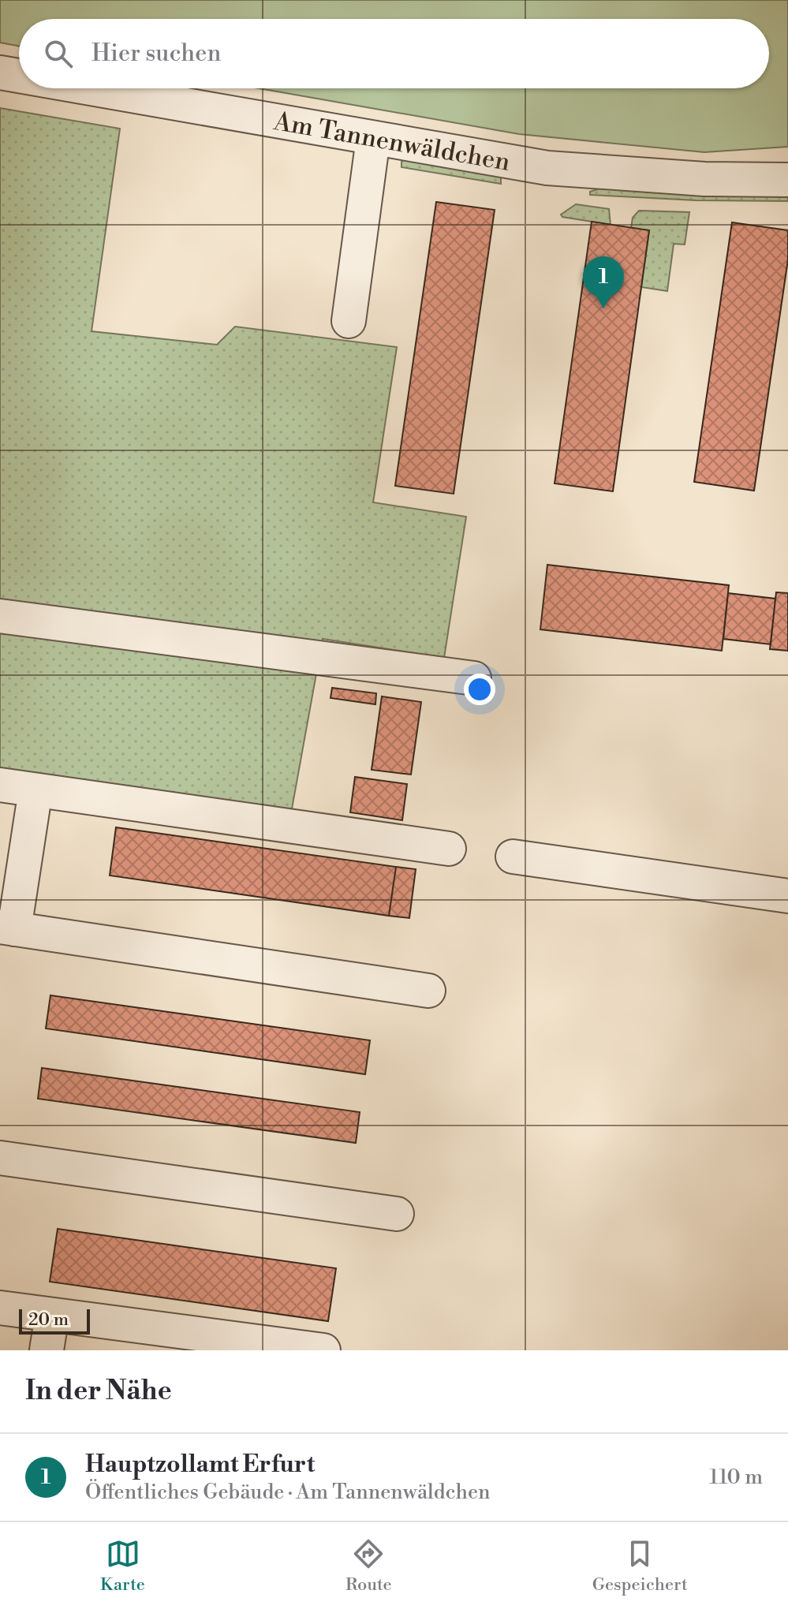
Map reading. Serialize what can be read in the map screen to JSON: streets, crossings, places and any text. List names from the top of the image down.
{
  "streets": {
    "street": ["Am Tannenwäldchen"]
  },
  "scale_bar": "20 m",
  "page": {
    "search": "Hier suchen",
    "pins": "1",
    "scale": "20 m",
    "heading": "In der Nähe",
    "list": [
      {
        "mark": "1",
        "name": "Hauptzollamt Erfurt",
        "note": "Öffentliches Gebäude · Am Tannenwäldchen",
        "value": "110 m"
      }
    ],
    "nav": ["Karte", "Route", "Gespeichert"]
  }
}
